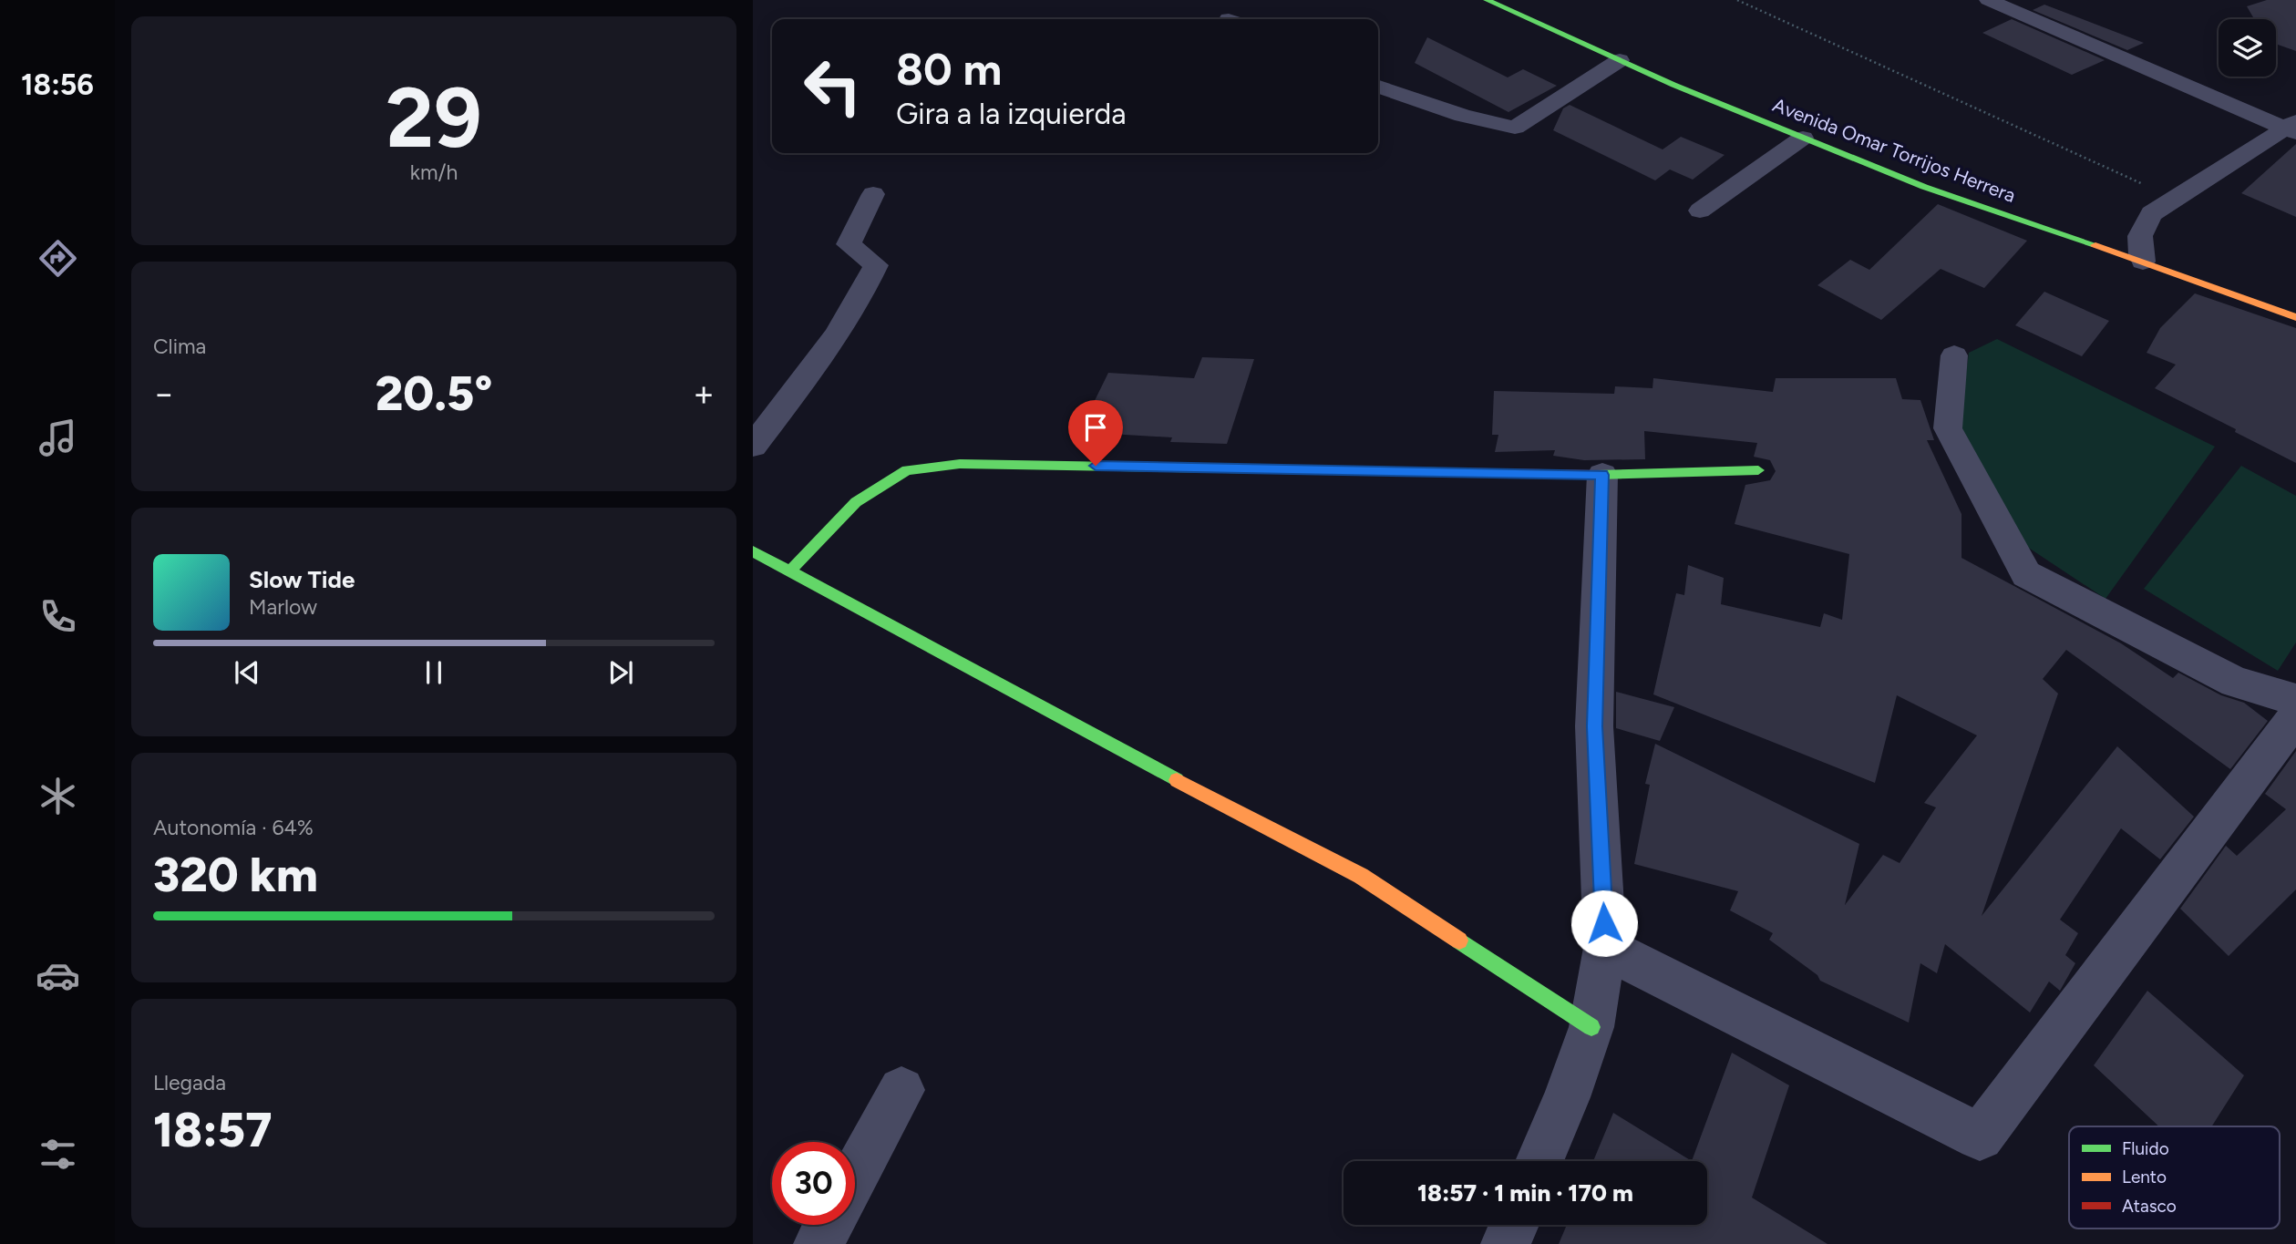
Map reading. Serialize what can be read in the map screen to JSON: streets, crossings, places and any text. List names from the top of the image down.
{
  "streets": {
    "street": ["Avenida Omar Torrijos Herrera"]
  },
  "legend": ["Fluido", "Lento", "Atasco"],
  "page": {
    "tabs": "18:56",
    "tile": [
      ["29", "km/h"],
      "Clima",
      ["Autonomía · 64%", "320 km"],
      ["Llegada", "18:57"]
    ],
    "turn": ["80 m", "Gira a la izquierda"],
    "heat": ["−", "20.5°", "+"],
    "song": ["Slow Tide", "Marlow"],
    "limit": "30",
    "trip": "18:57 · 1 min · 170 m"
  }
}
